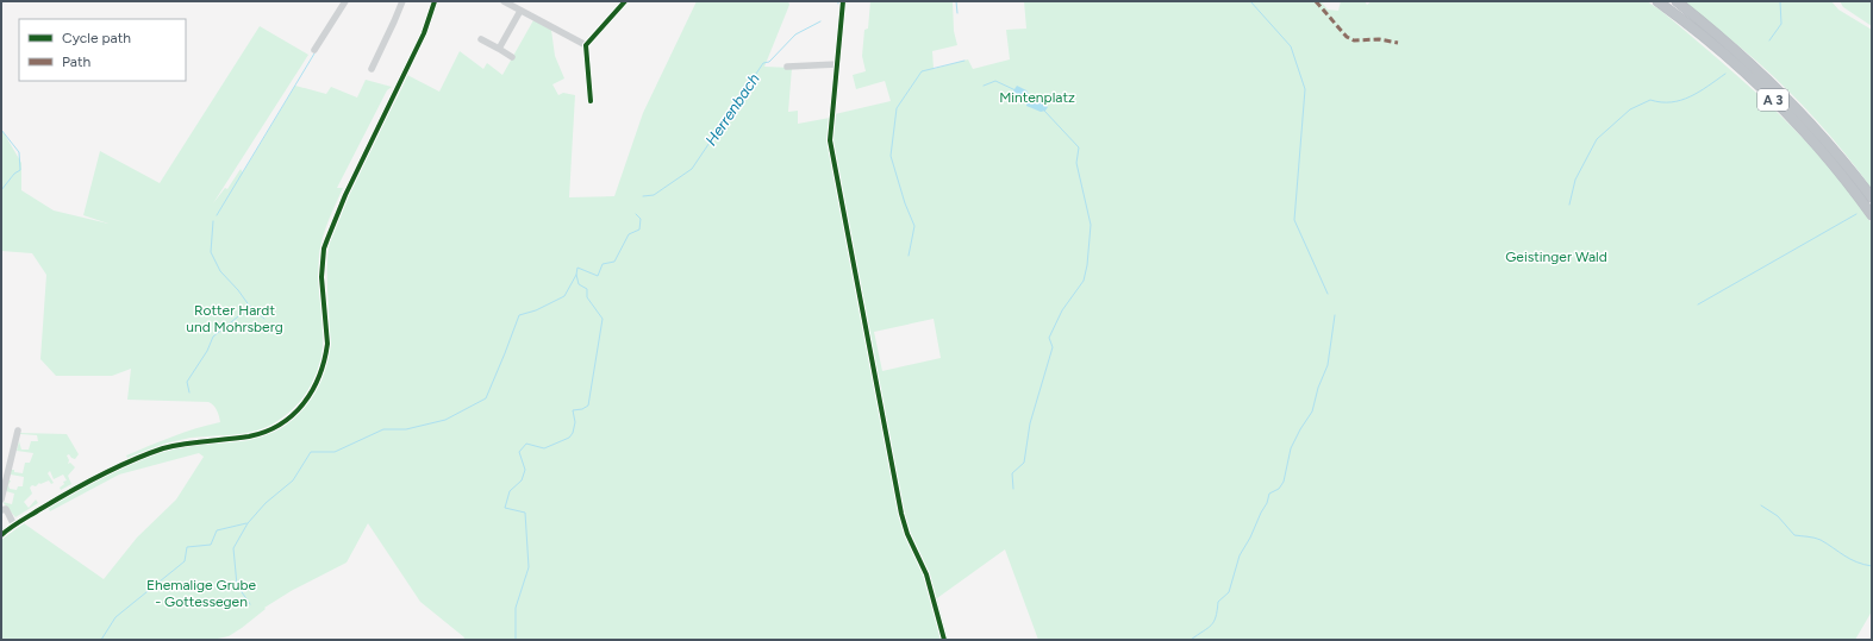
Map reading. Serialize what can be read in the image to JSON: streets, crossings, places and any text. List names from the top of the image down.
{
  "streets": {
    "highway": ["A 3"]
  },
  "water": ["Herrenbach"],
  "parks": [
    "Mintenplatz",
    "Geistinger Wald",
    "Rotter Hardt und Mohrsberg",
    "Ehemalige Grube - Gottessegen"
  ],
  "legend": ["Cycle path", "Path"]
}
